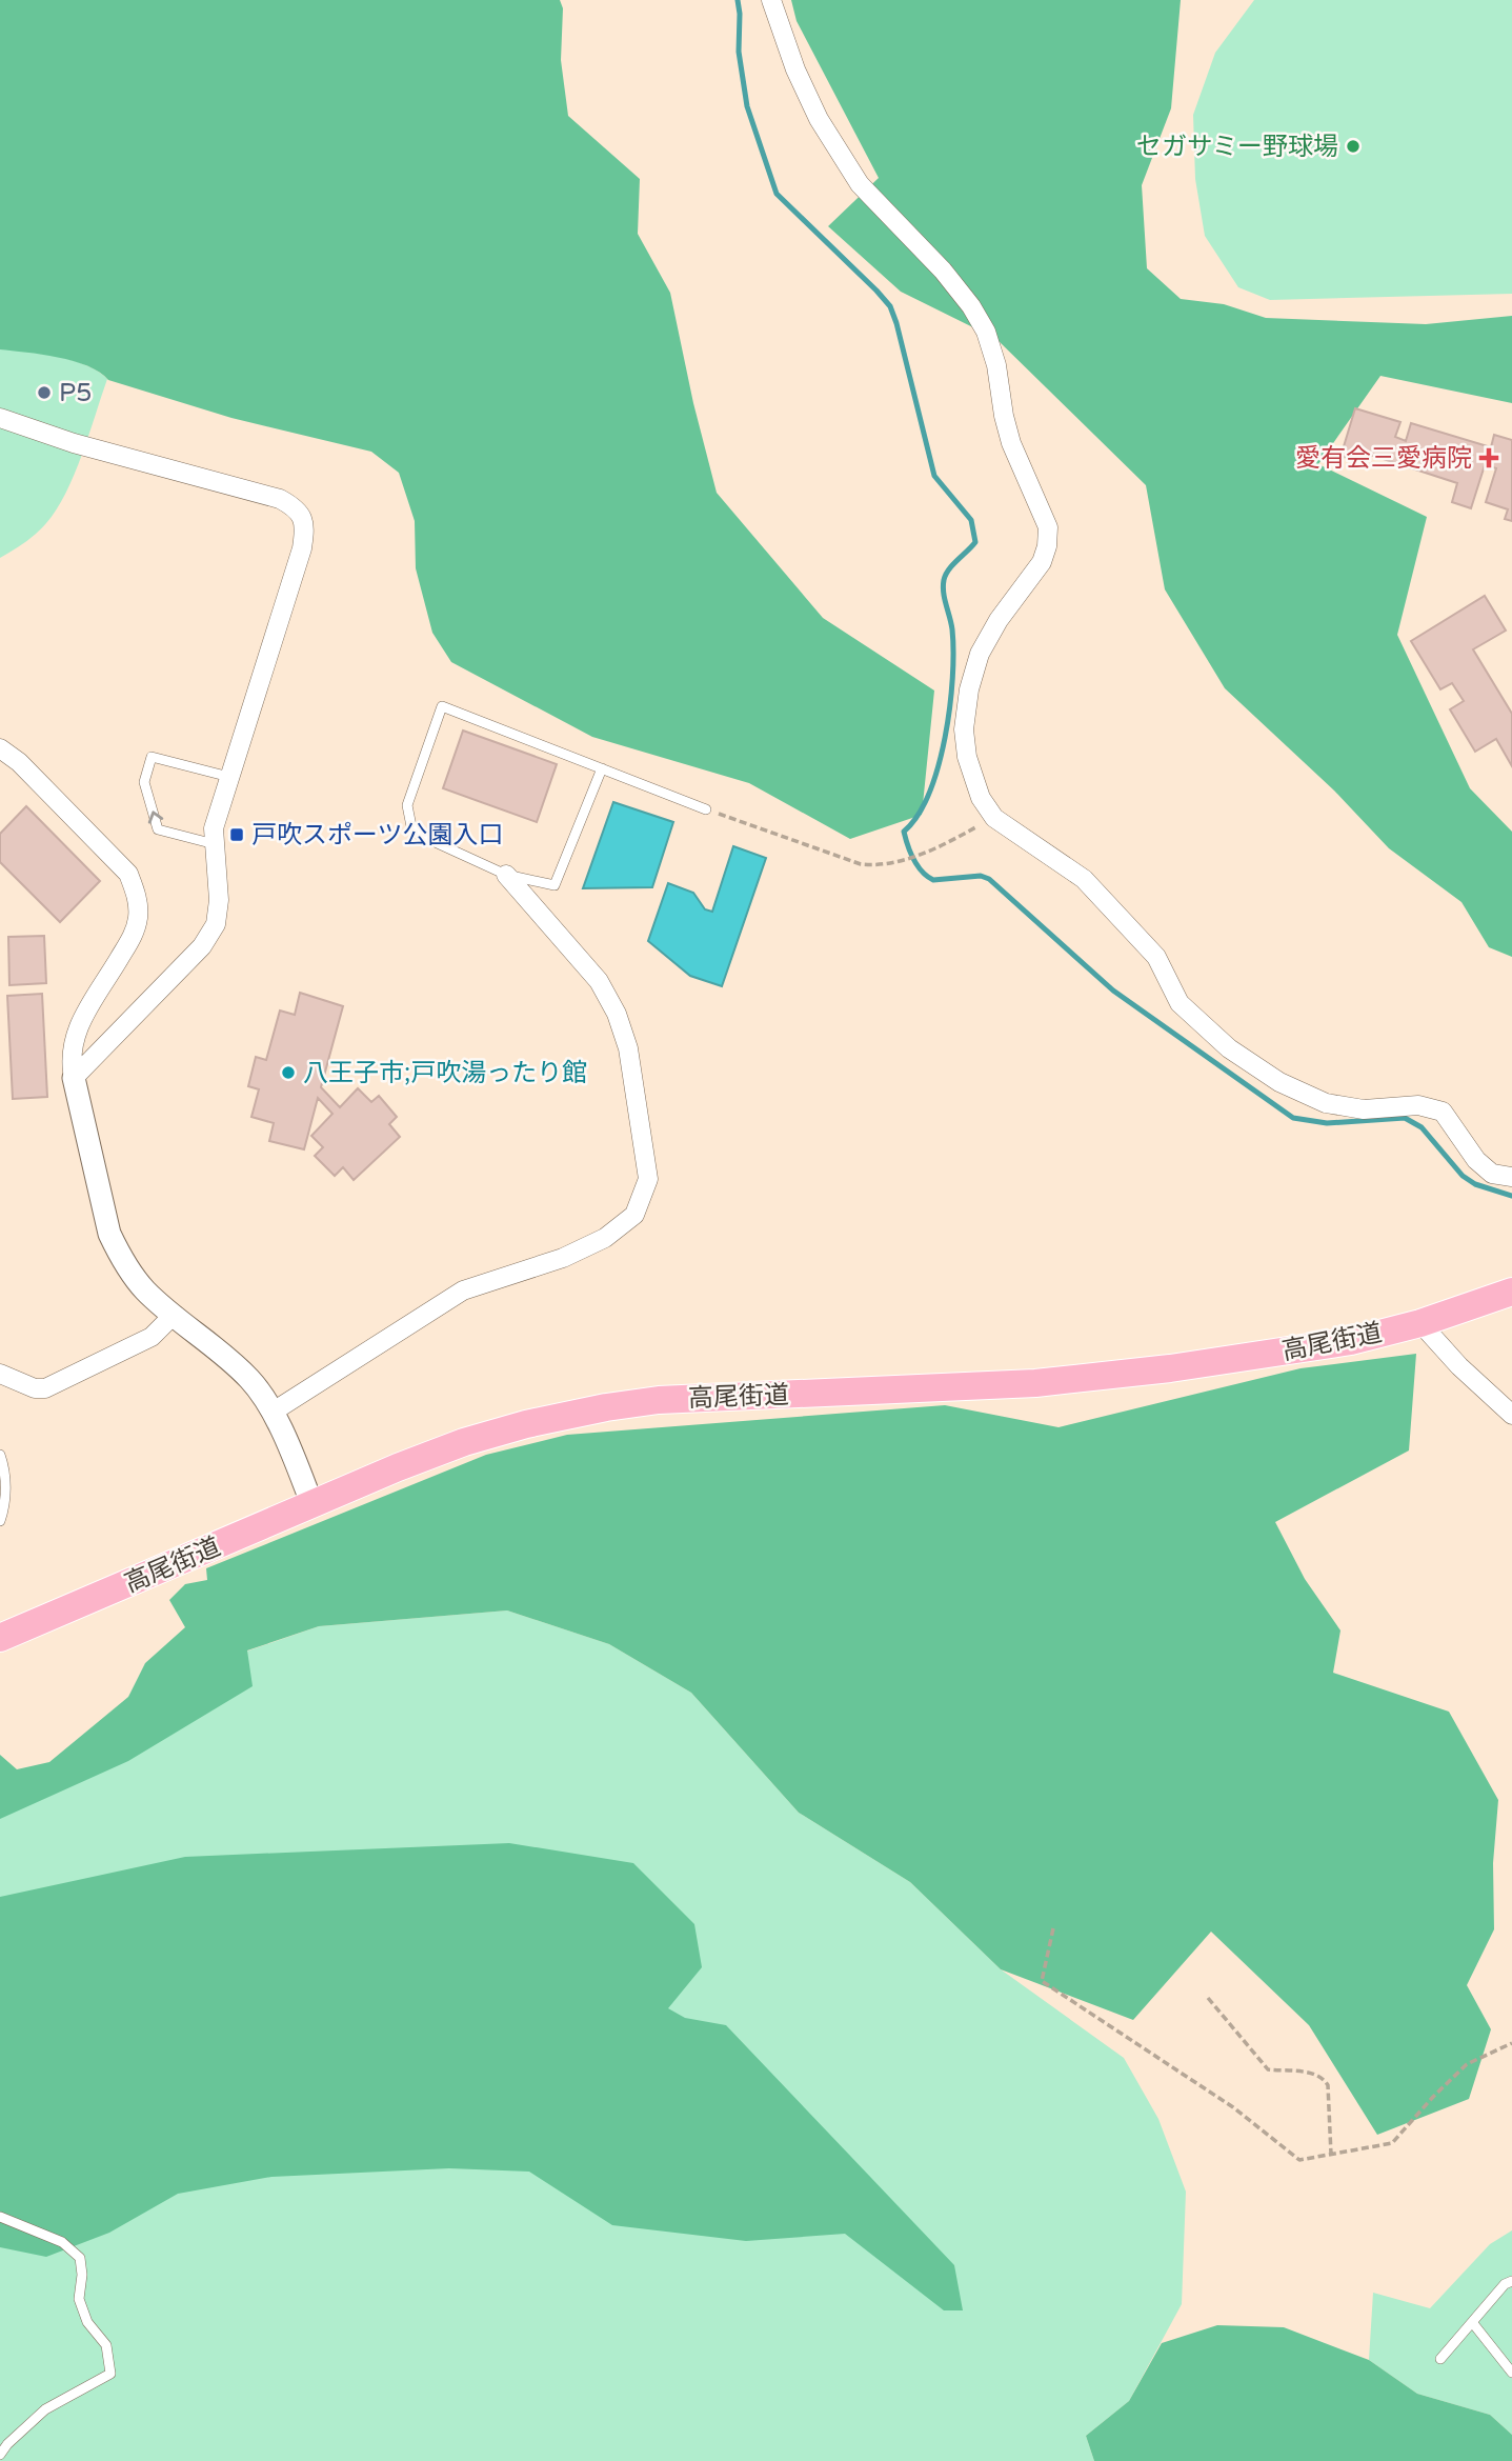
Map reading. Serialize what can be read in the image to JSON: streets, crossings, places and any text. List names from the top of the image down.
{
  "streets": {
    "main road": ["高尾街道"]
  },
  "places": {
    "other": ["セガサミー野球場", "P5", "八王子市;戸吹湯ったり館"],
    "health": ["愛有会三愛病院"],
    "transit": ["戸吹スポーツ公園入口"]
  }
}
